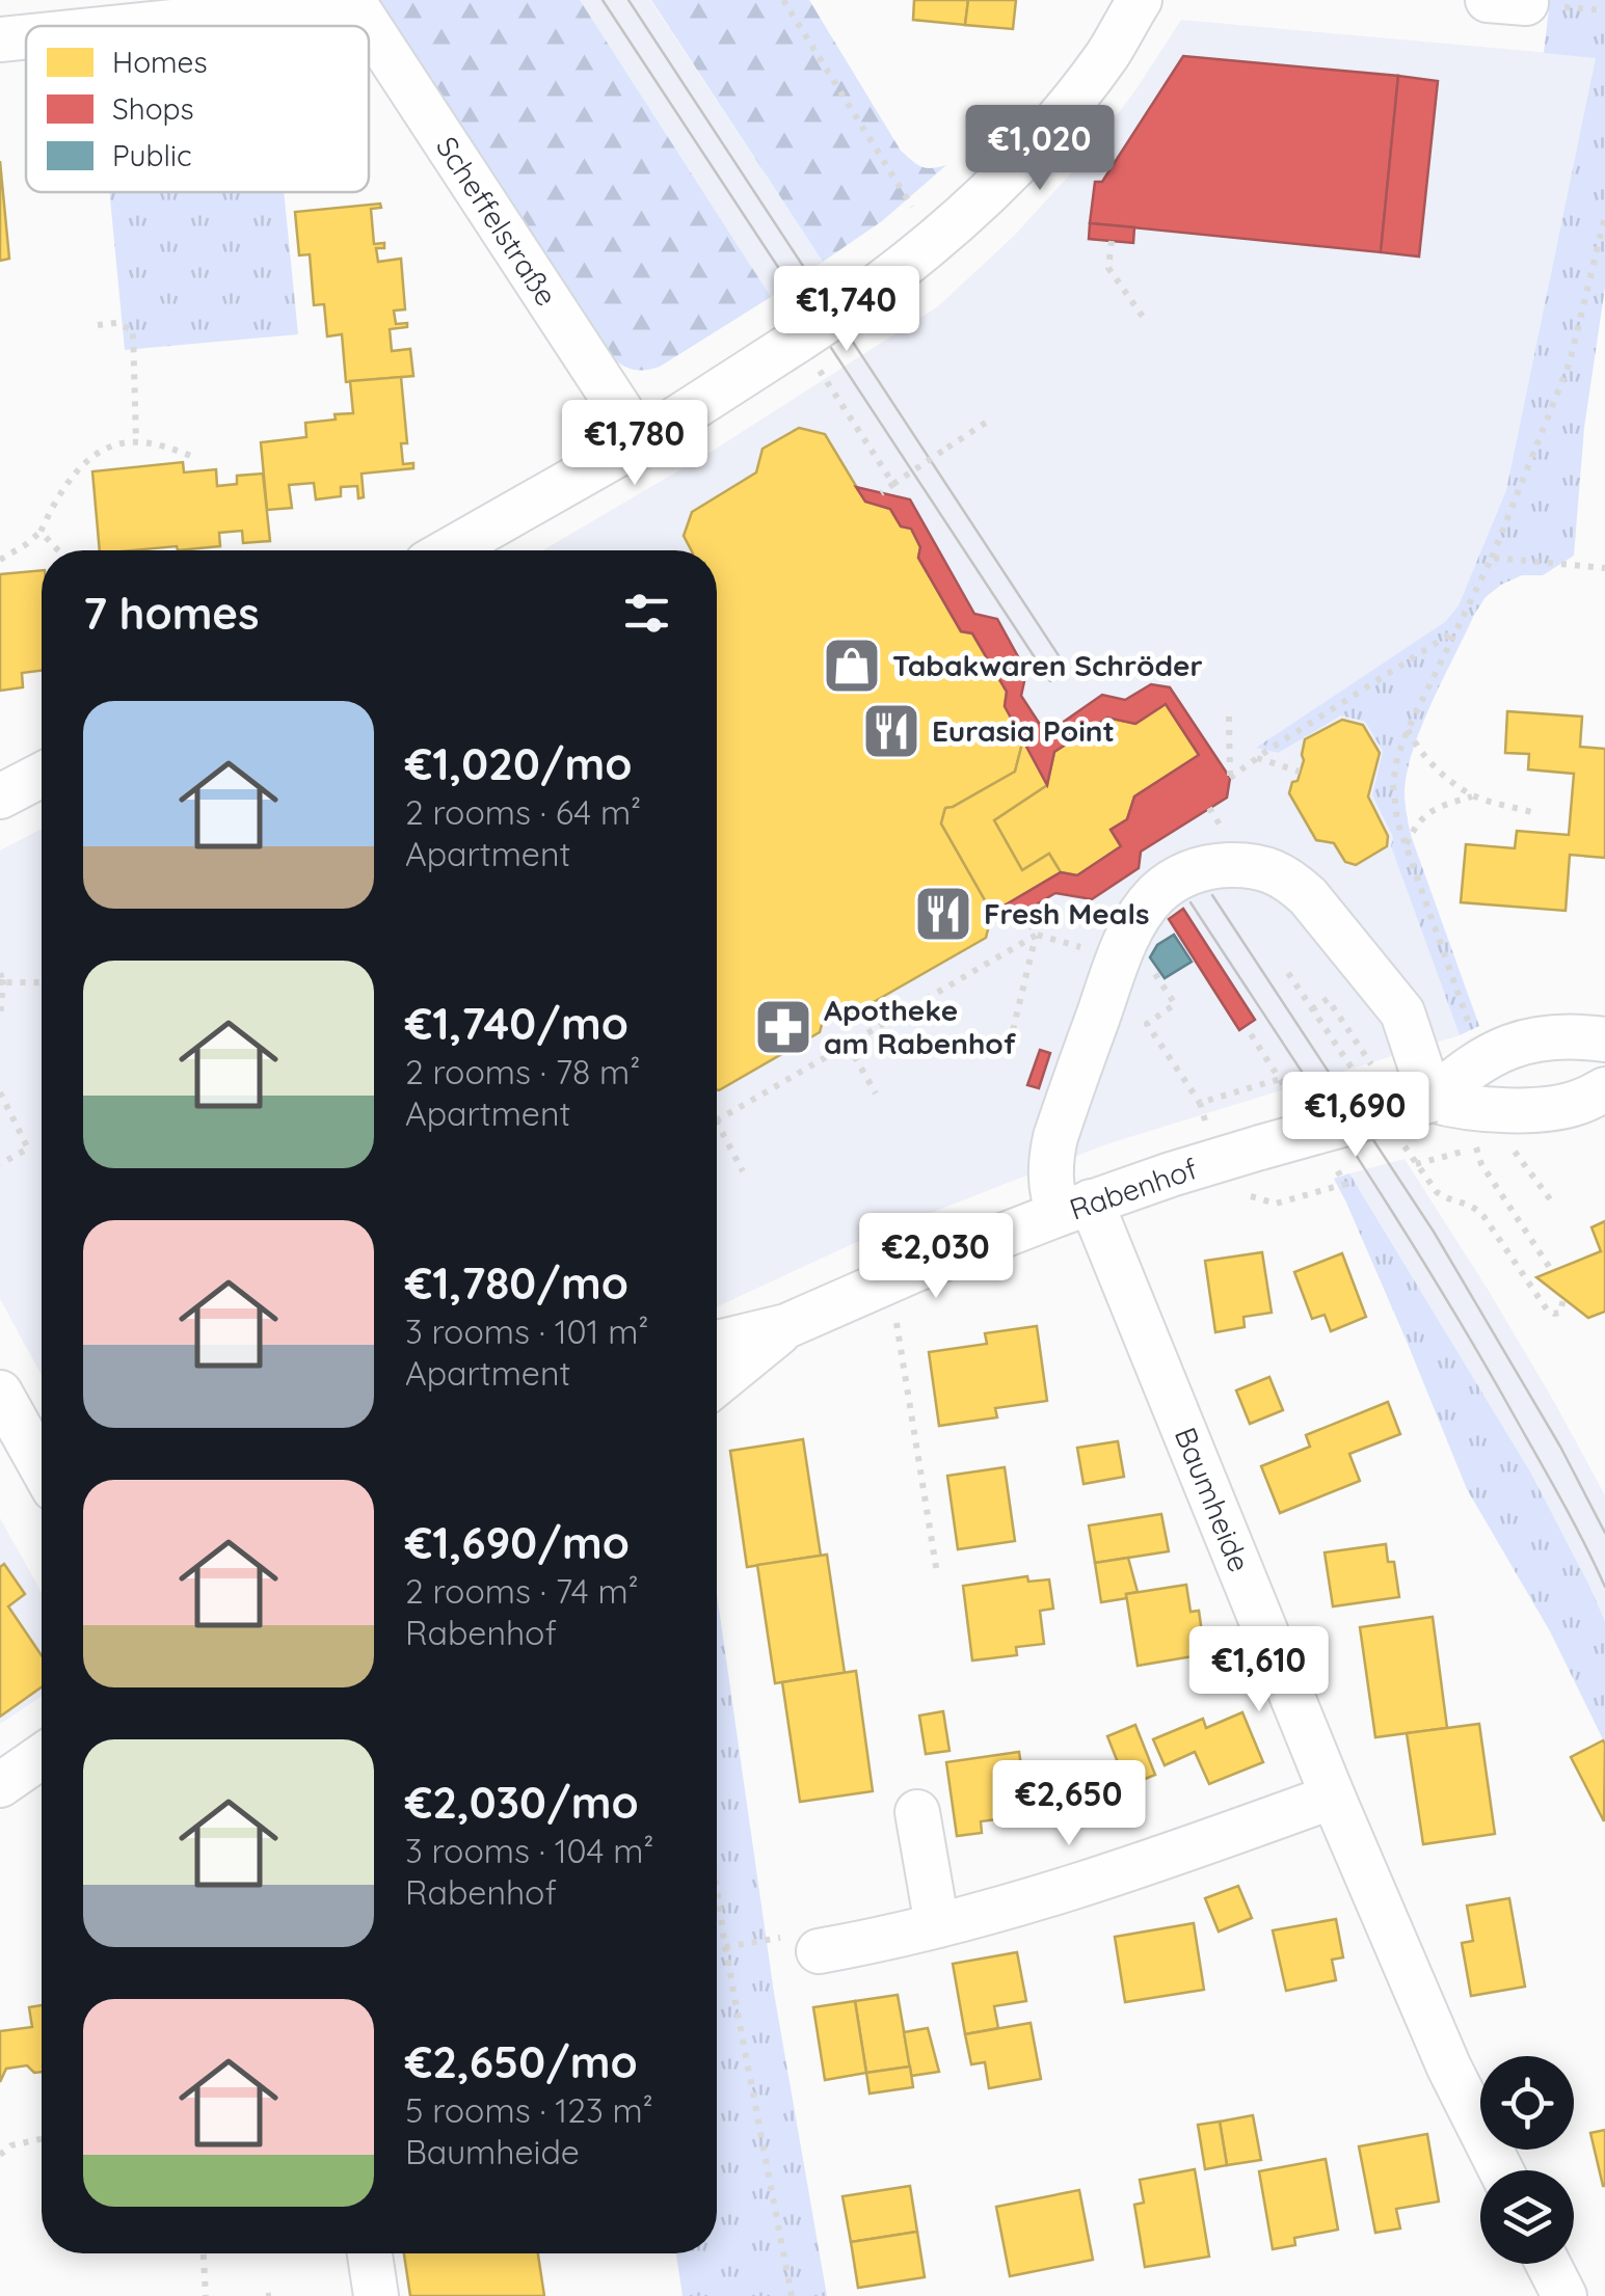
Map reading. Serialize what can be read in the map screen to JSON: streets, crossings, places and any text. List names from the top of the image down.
{
  "streets": {
    "street": ["Scheffelstraße", "Rabenhof", "Baumheide"]
  },
  "crossings": [
    ["Rabenhof", "Baumheide"]
  ],
  "places": {
    "shop": ["Tabakwaren Schröder"],
    "restaurant": ["Eurasia Point", "Fresh Meals"],
    "pharmacy": ["Apotheke am Rabenhof"]
  },
  "legend": ["Homes", "Shops", "Public"],
  "page": {
    "price": [
      "€1,020",
      "€1,740",
      "€1,780",
      "€1,690",
      "€2,030",
      "€1,610",
      "€2,650"
    ],
    "heading": "7 homes",
    "list": [
      {
        "name": "€1,020/mo",
        "note": "2 rooms · 64 m² · Apartment"
      },
      {
        "name": "€1,740/mo",
        "note": "2 rooms · 78 m² · Apartment"
      },
      {
        "name": "€1,780/mo",
        "note": "3 rooms · 101 m² · Apartment"
      },
      {
        "name": "€1,690/mo",
        "note": "2 rooms · 74 m² · Rabenhof"
      },
      {
        "name": "€2,030/mo",
        "note": "3 rooms · 104 m² · Rabenhof"
      },
      {
        "name": "€2,650/mo",
        "note": "5 rooms · 123 m² · Baumheide"
      }
    ]
  }
}
